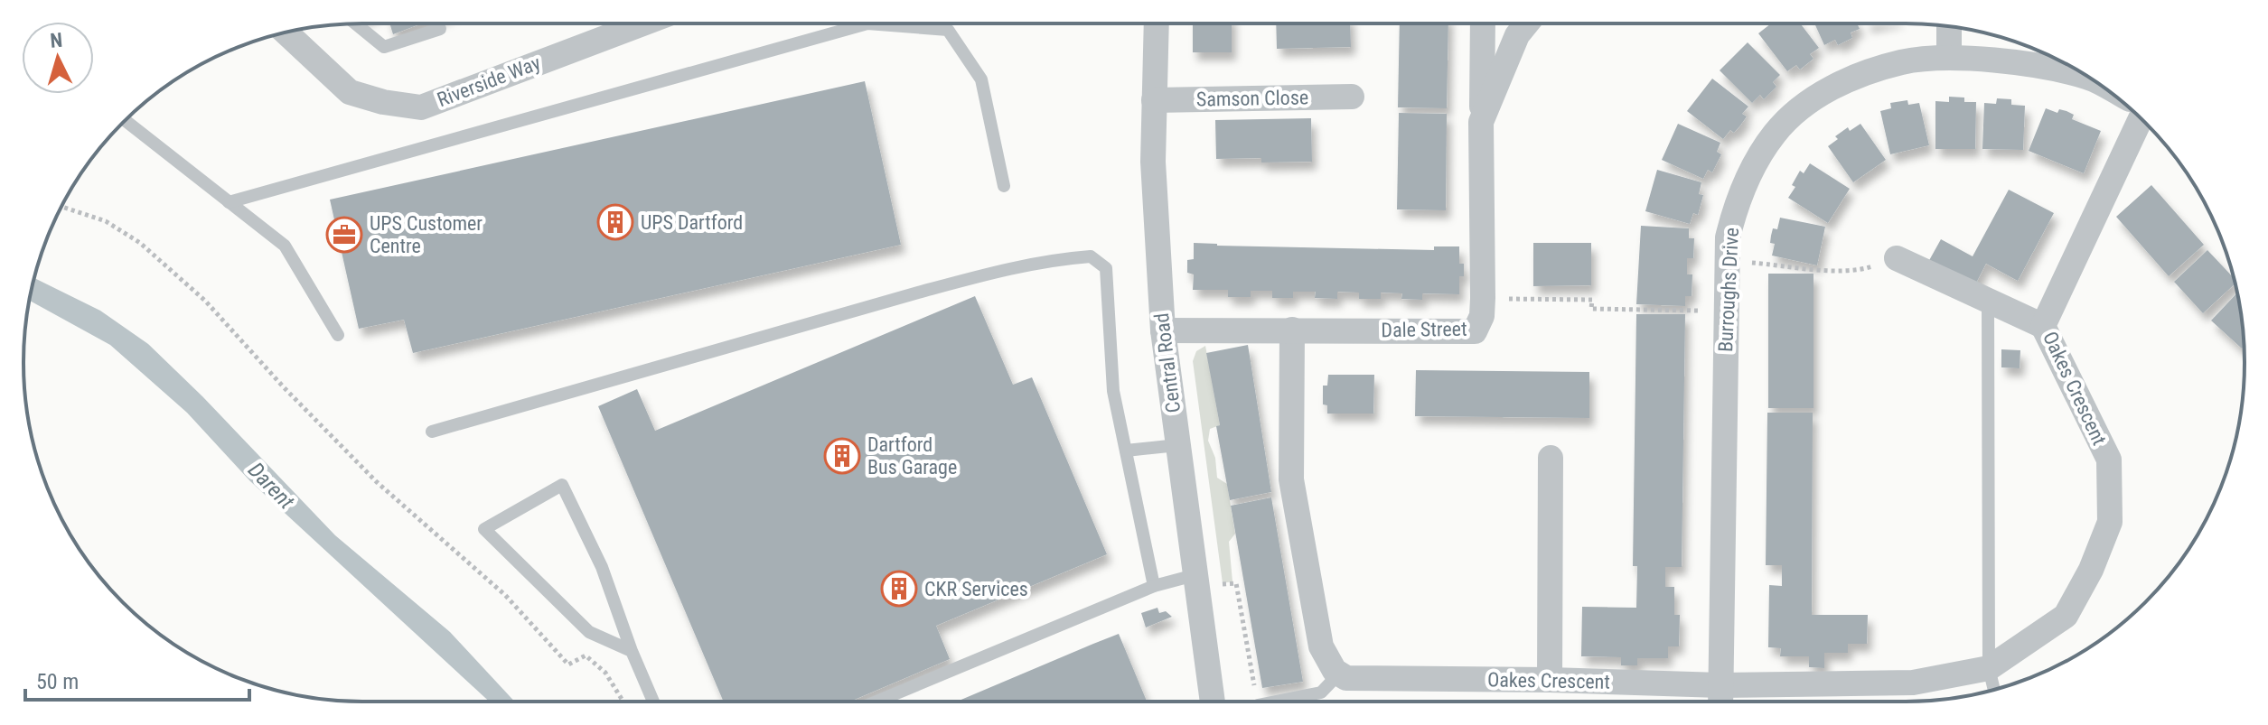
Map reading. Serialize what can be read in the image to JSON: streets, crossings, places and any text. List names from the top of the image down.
{
  "streets": {
    "street": [
      "Riverside Way",
      "Samson Close",
      "Burroughs Drive",
      "Dale Street",
      "Central Road",
      "Oakes Crescent"
    ]
  },
  "crossings": [
    ["Samson Close", "Central Road"],
    ["Burroughs Drive", "Oakes Crescent"],
    ["Dale Street", "Central Road"]
  ],
  "water": ["Darent"],
  "places": {
    "building": ["UPS Dartford", "Dartford Bus Garage", "CKR Services"],
    "office": ["UPS Customer Centre"]
  },
  "scale_bar": "50 m",
  "north": "top"
}
